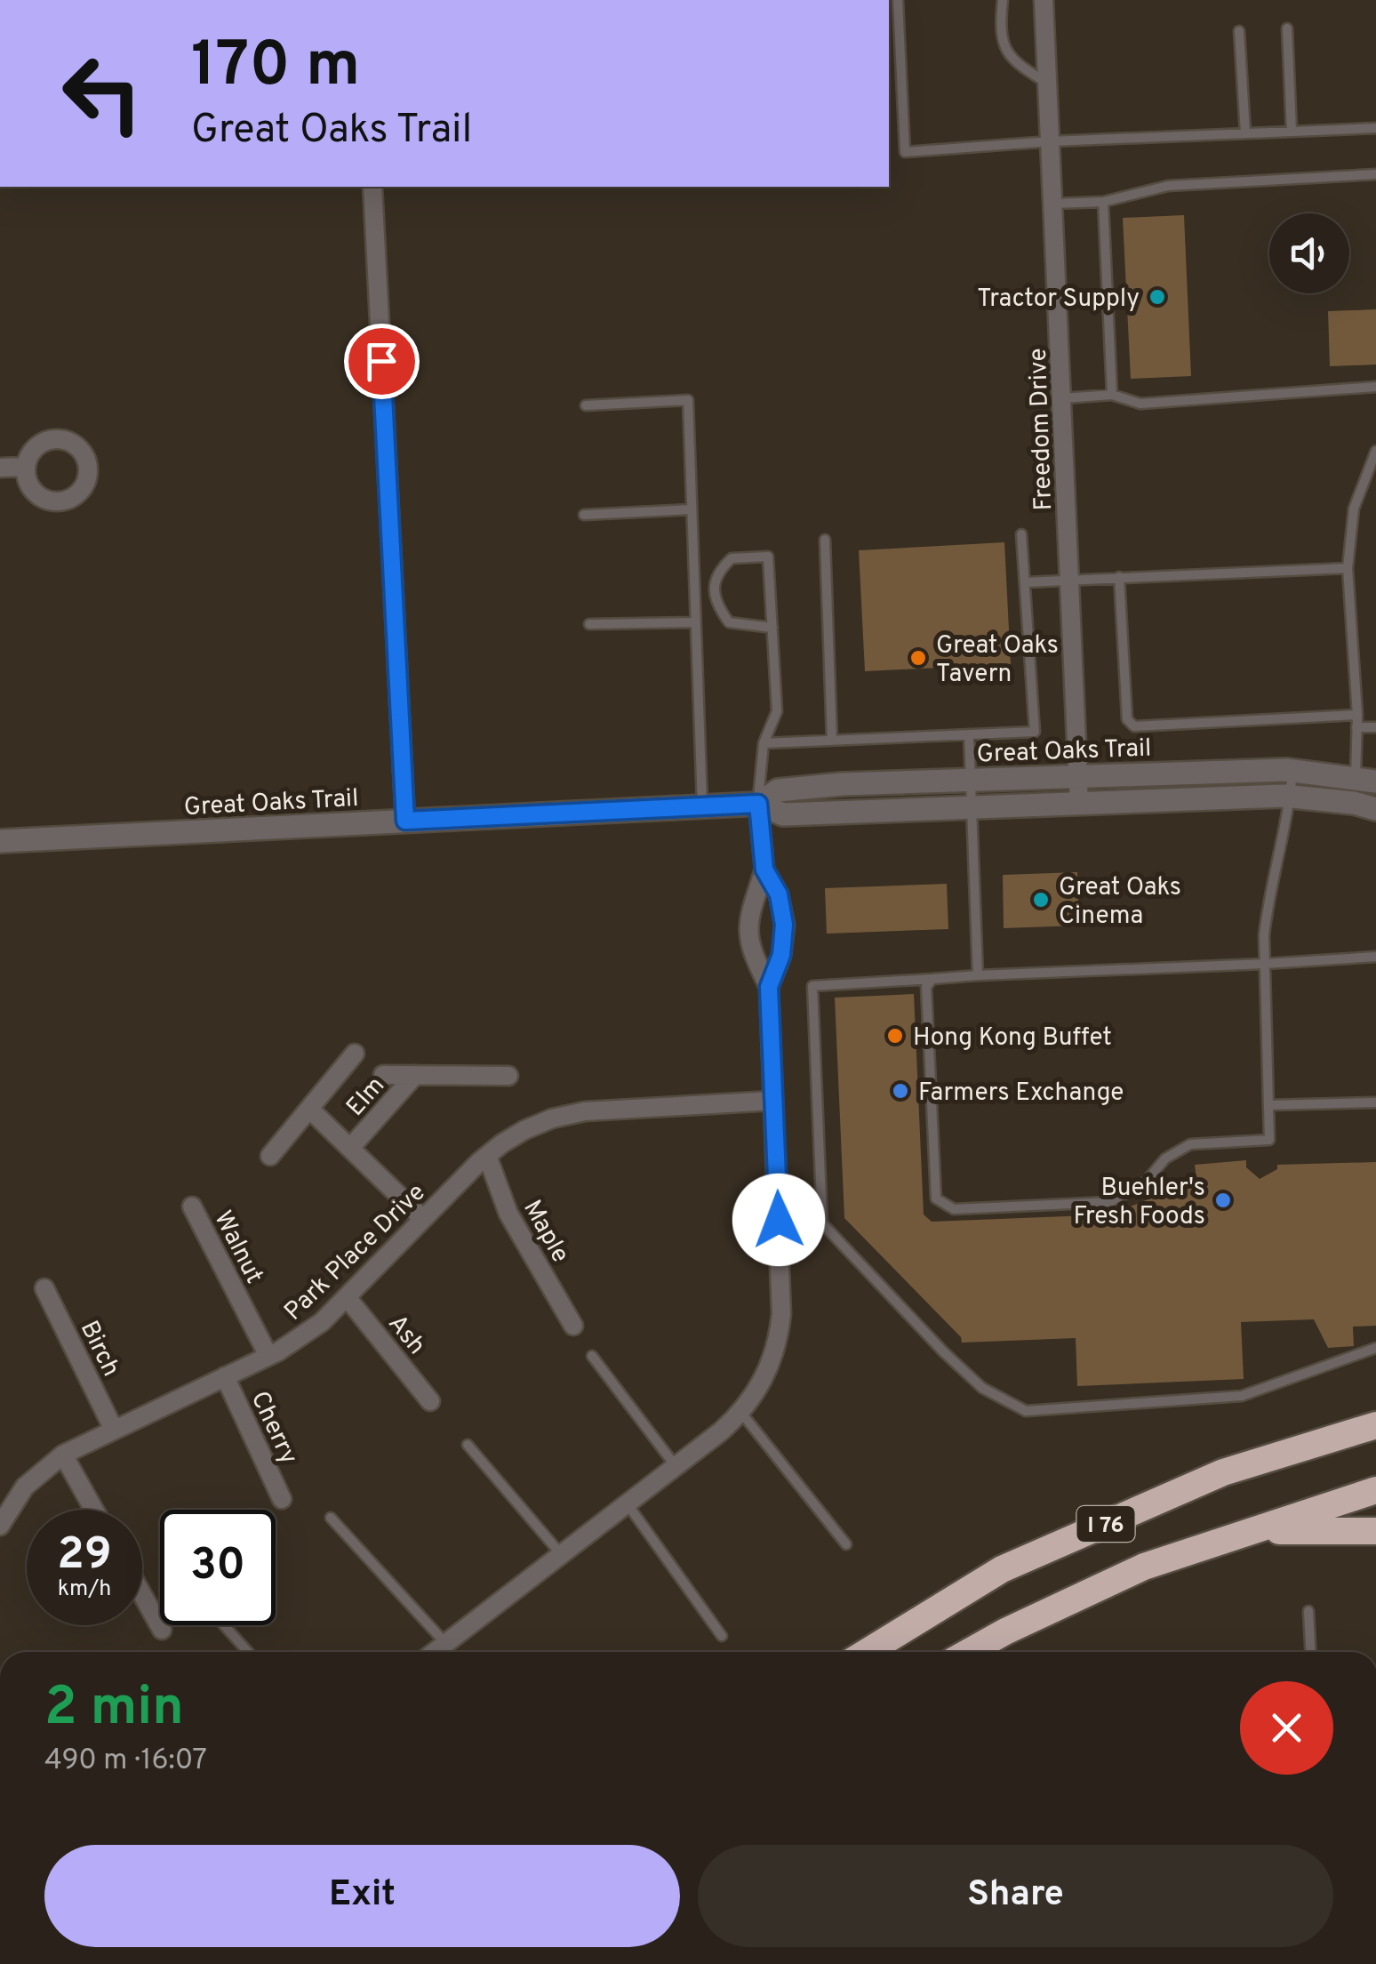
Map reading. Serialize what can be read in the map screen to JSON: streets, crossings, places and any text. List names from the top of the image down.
{
  "streets": {
    "highway": ["I 76"],
    "street": [
      "Freedom Drive",
      "Great Oaks Trail",
      "Elm",
      "Maple",
      "Walnut",
      "Park Place Drive",
      "Ash",
      "Birch",
      "Cherry"
    ]
  },
  "crossings": [
    ["Freedom Drive", "Great Oaks Trail"],
    ["Elm", "Park Place Drive"],
    ["Maple", "Park Place Drive"],
    ["Walnut", "Park Place Drive"],
    ["Park Place Drive", "Ash"],
    ["Park Place Drive", "Birch"],
    ["Park Place Drive", "Cherry"]
  ],
  "places": [
    "Tractor Supply",
    "Great Oaks Tavern",
    "Great Oaks Cinema",
    "Hong Kong Buffet",
    "Farmers Exchange",
    "Buehler's Fresh Foods"
  ],
  "page": {
    "turn": ["170 m", "Great Oaks Trail"],
    "speed": "29 km/h",
    "limit": "30",
    "heading": ["2 min", "490 m · 16:07"],
    "buttons": ["Exit", "Share"]
  }
}
